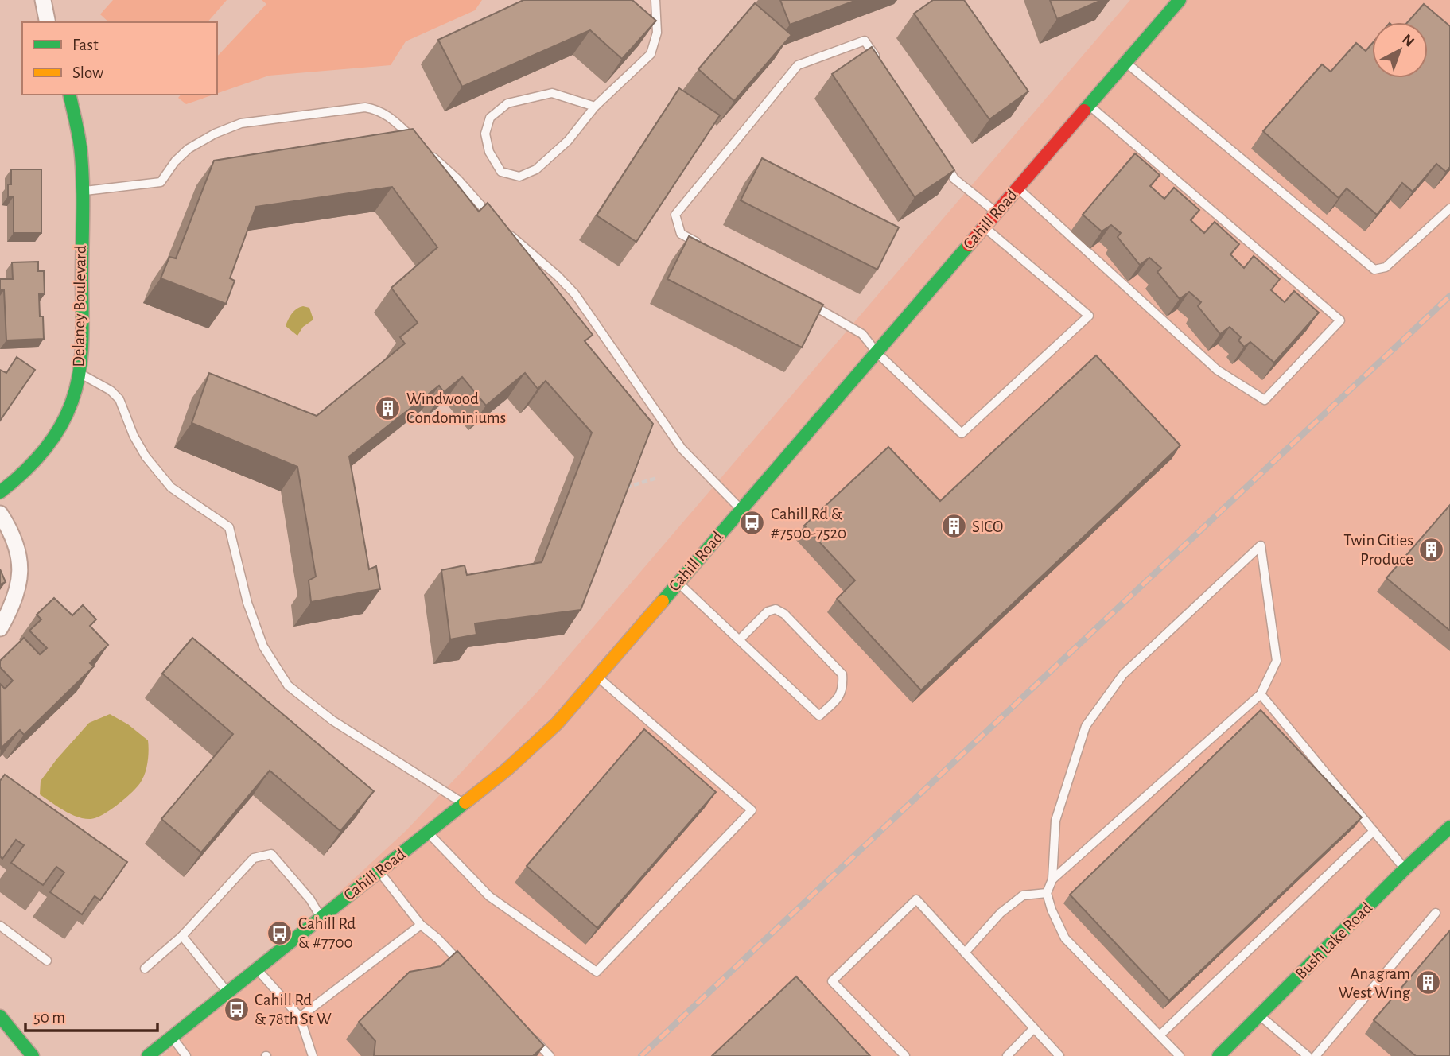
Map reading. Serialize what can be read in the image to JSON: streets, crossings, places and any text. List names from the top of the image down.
{
  "streets": {
    "street": ["Cahill Road", "Delaney Boulevard", "Bush Lake Road"]
  },
  "places": {
    "building": [
      "Windwood Condominiums",
      "SICO",
      "Twin Cities Produce",
      "Anagram West Wing"
    ],
    "bus stop": ["Cahill Rd & #7500-7520", "Cahill Rd & #7700", "Cahill Rd & 78th St W"]
  },
  "legend": ["Fast", "Slow"],
  "scale_bar": "50 m",
  "north": "top right"
}
